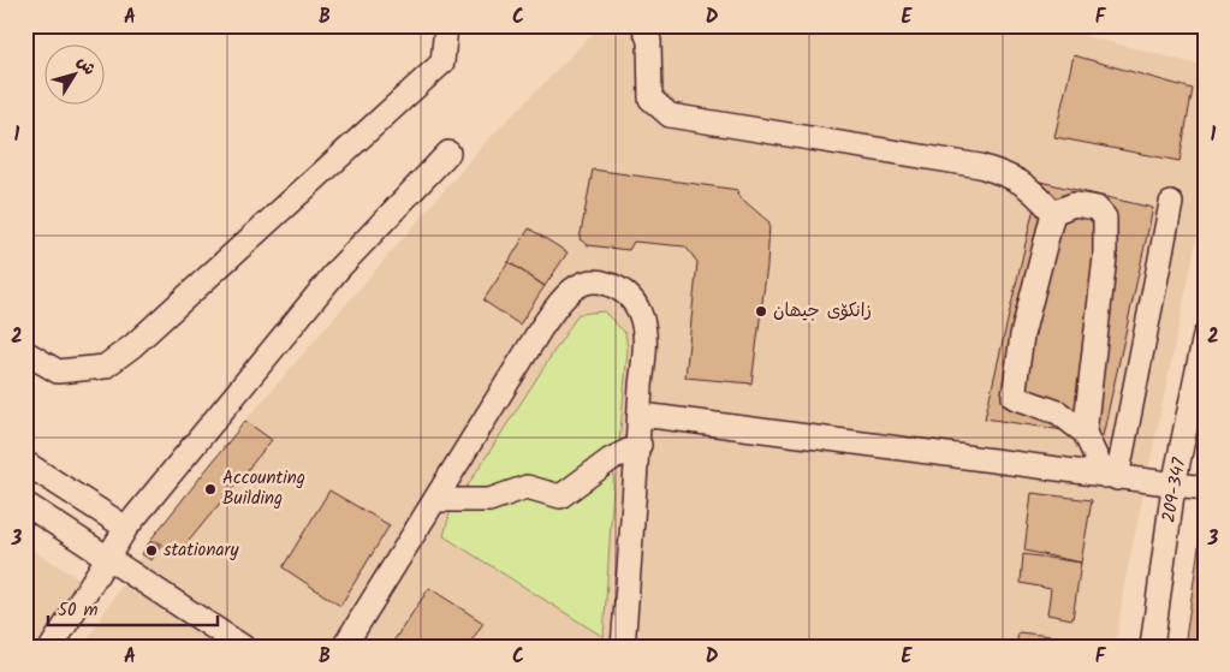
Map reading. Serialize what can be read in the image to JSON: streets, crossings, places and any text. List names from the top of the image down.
{
  "streets": {
    "street": ["209-347"]
  },
  "places": ["زانکۆی جیھان", "Accounting Building", "stationary"],
  "scale_bar": "50 m",
  "north": "top right",
  "grid": {
    "columns": [
      "A",
      "B",
      "C",
      "D",
      "E",
      "F"
    ],
    "rows": ["1", "2", "3"]
  }
}
